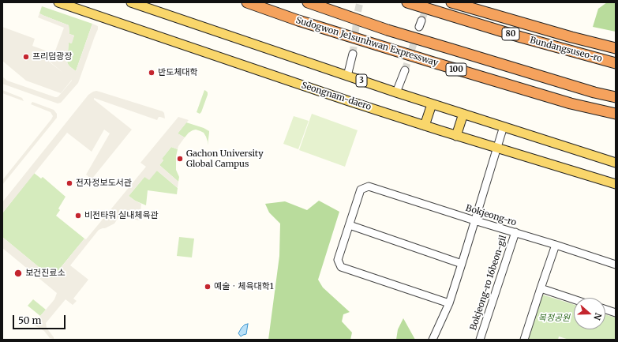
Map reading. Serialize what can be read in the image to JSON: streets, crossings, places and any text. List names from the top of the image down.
{
  "streets": {
    "highway": [
      "80",
      "Sudogwon Je1sunhwan Expressway",
      "Bundangsuseo-ro",
      "100"
    ],
    "main road": ["3", "Seongnam-daero"],
    "street": ["Bokjeong-ro", "Bokjeong-ro 16beon-gil"]
  },
  "crossings": [
    ["Bokjeong-ro", "Bokjeong-ro 16beon-gil"]
  ],
  "parks": ["복정공원"],
  "places": [
    "프리덤광장",
    "반도체대학",
    "Gachon University Global Campus",
    "전자정보도서관",
    "비전타워 실내체육관",
    "보건진료소",
    "예술ㆍ체육대학1"
  ],
  "scale_bar": "50 m",
  "north": "right"
}
